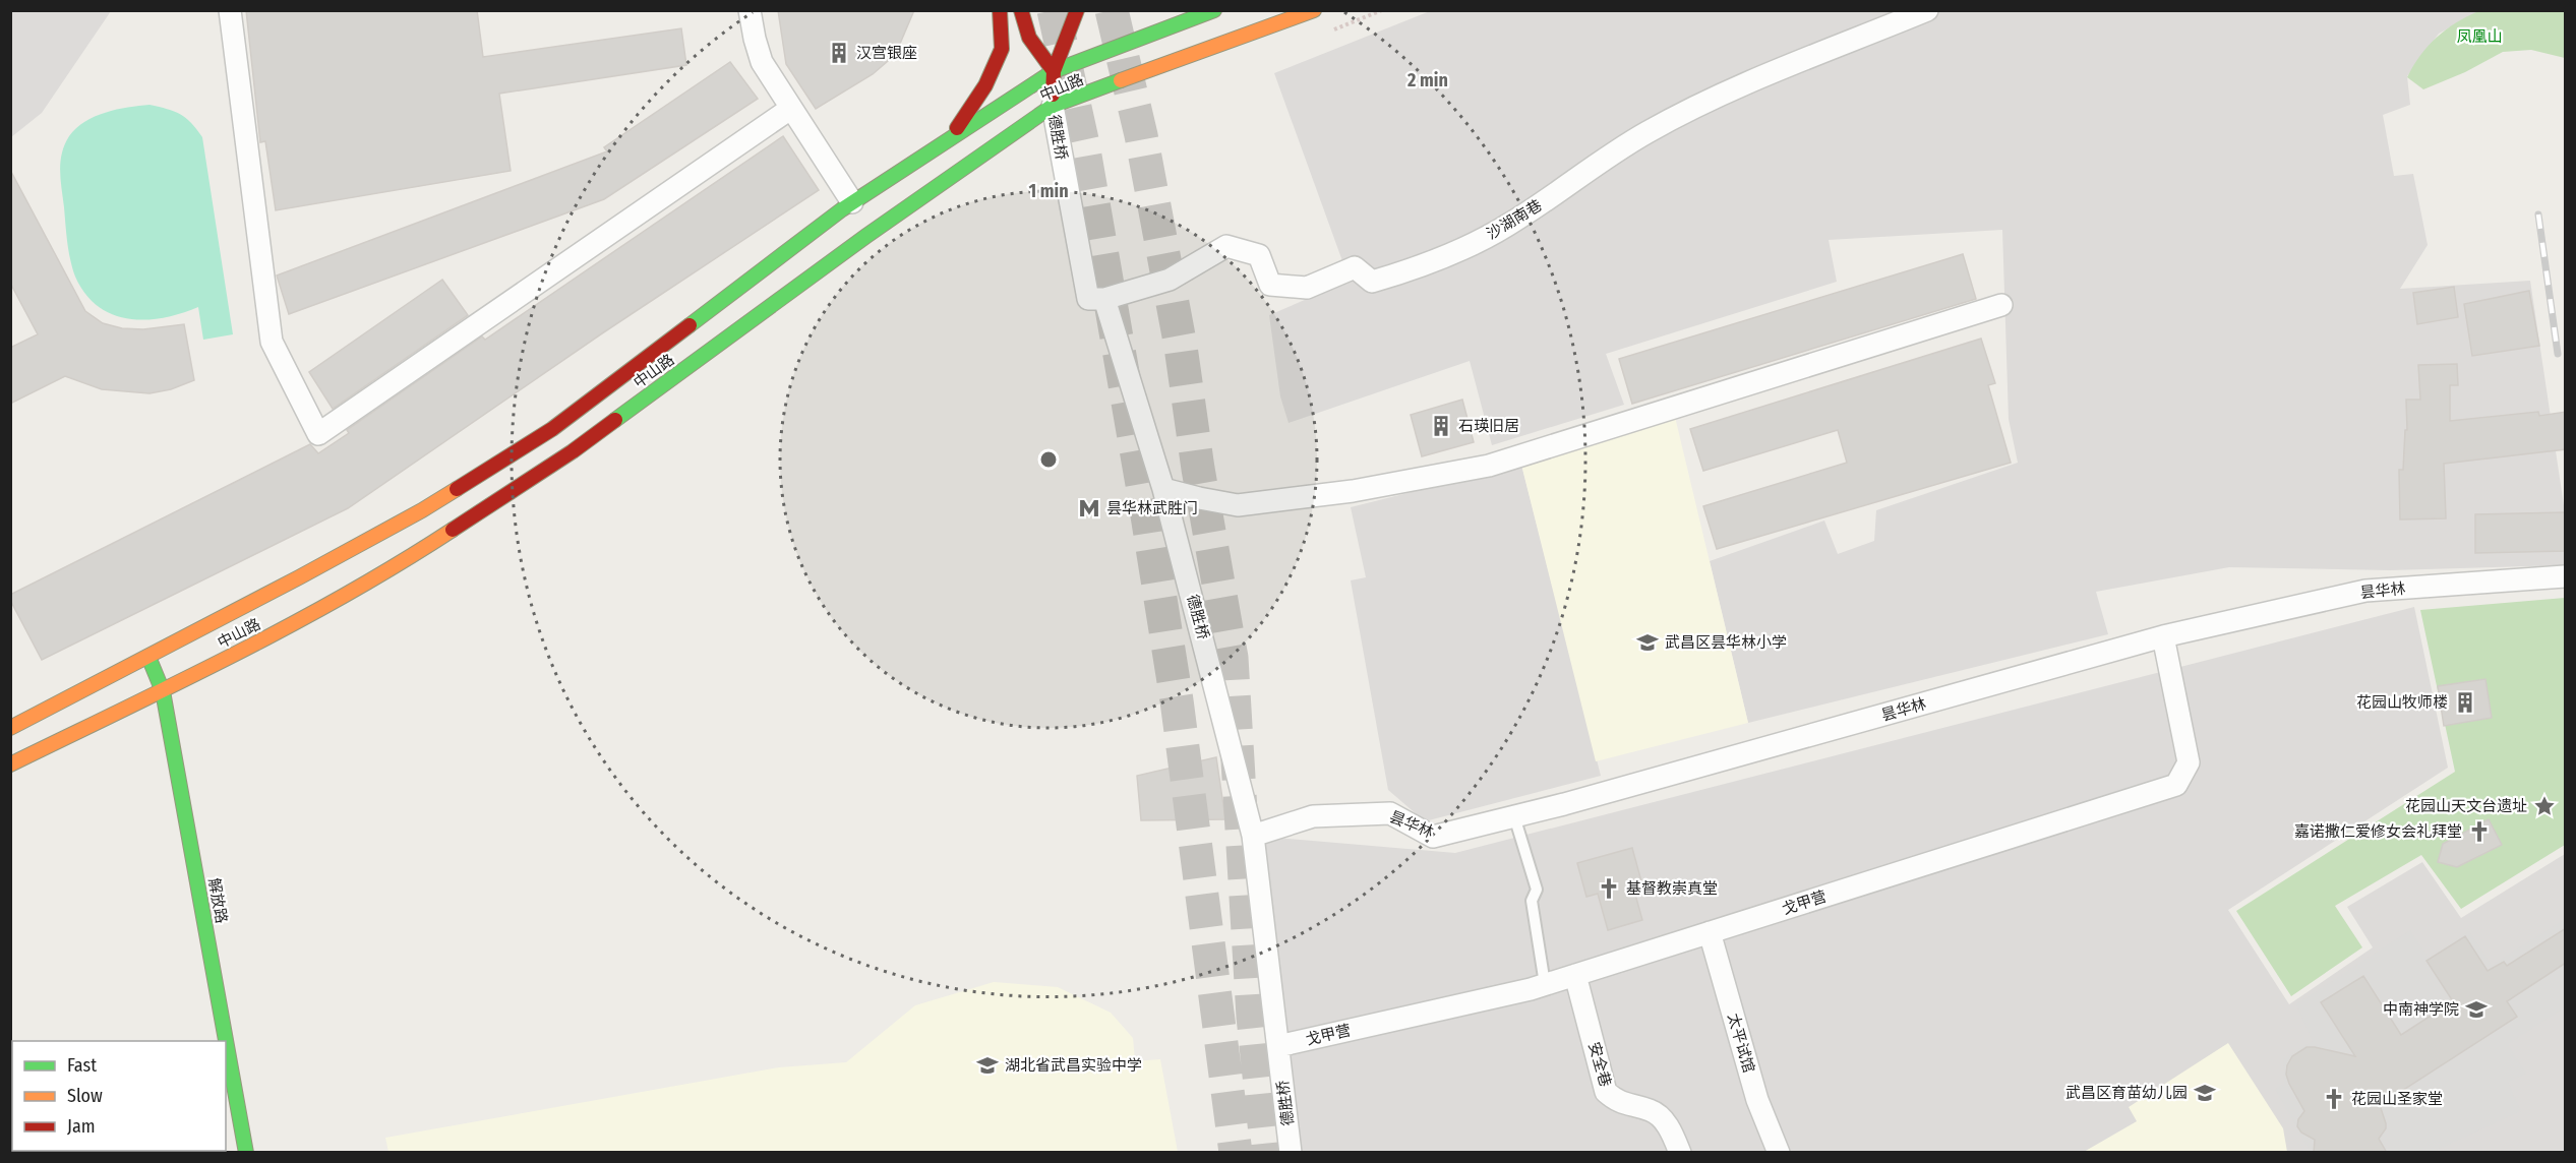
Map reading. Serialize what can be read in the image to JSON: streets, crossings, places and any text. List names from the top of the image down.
{
  "streets": {
    "main road": ["中山路", "解放路"],
    "street": [
      "德胜桥",
      "沙湖南巷",
      "昙华林",
      "戈甲营",
      "太平试馆",
      "安全巷"
    ]
  },
  "crossings": [
    ["中山路", "德胜桥"],
    ["中山路", "解放路"],
    ["德胜桥", "沙湖南巷"],
    ["德胜桥", "昙华林"],
    ["德胜桥", "戈甲营"],
    ["昙华林", "戈甲营"],
    ["戈甲营", "太平试馆"],
    ["戈甲营", "安全巷"]
  ],
  "parks": ["凤凰山"],
  "places": {
    "building": ["汉宫银座", "石瑛旧居", "花园山牧师楼"],
    "metro station": ["昙华林武胜门"],
    "school or university": [
      "武昌区昙华林小学",
      "中南神学院",
      "湖北省武昌实验中学",
      "武昌区育苗幼儿园"
    ],
    "place": ["花园山天文台遗址"],
    "church": ["嘉诺撒仁爱修女会礼拜堂", "基督教崇真堂", "花园山圣家堂"]
  },
  "legend": ["Fast", "Slow", "Jam"],
  "rings": ["2 min", "1 min"]
}
